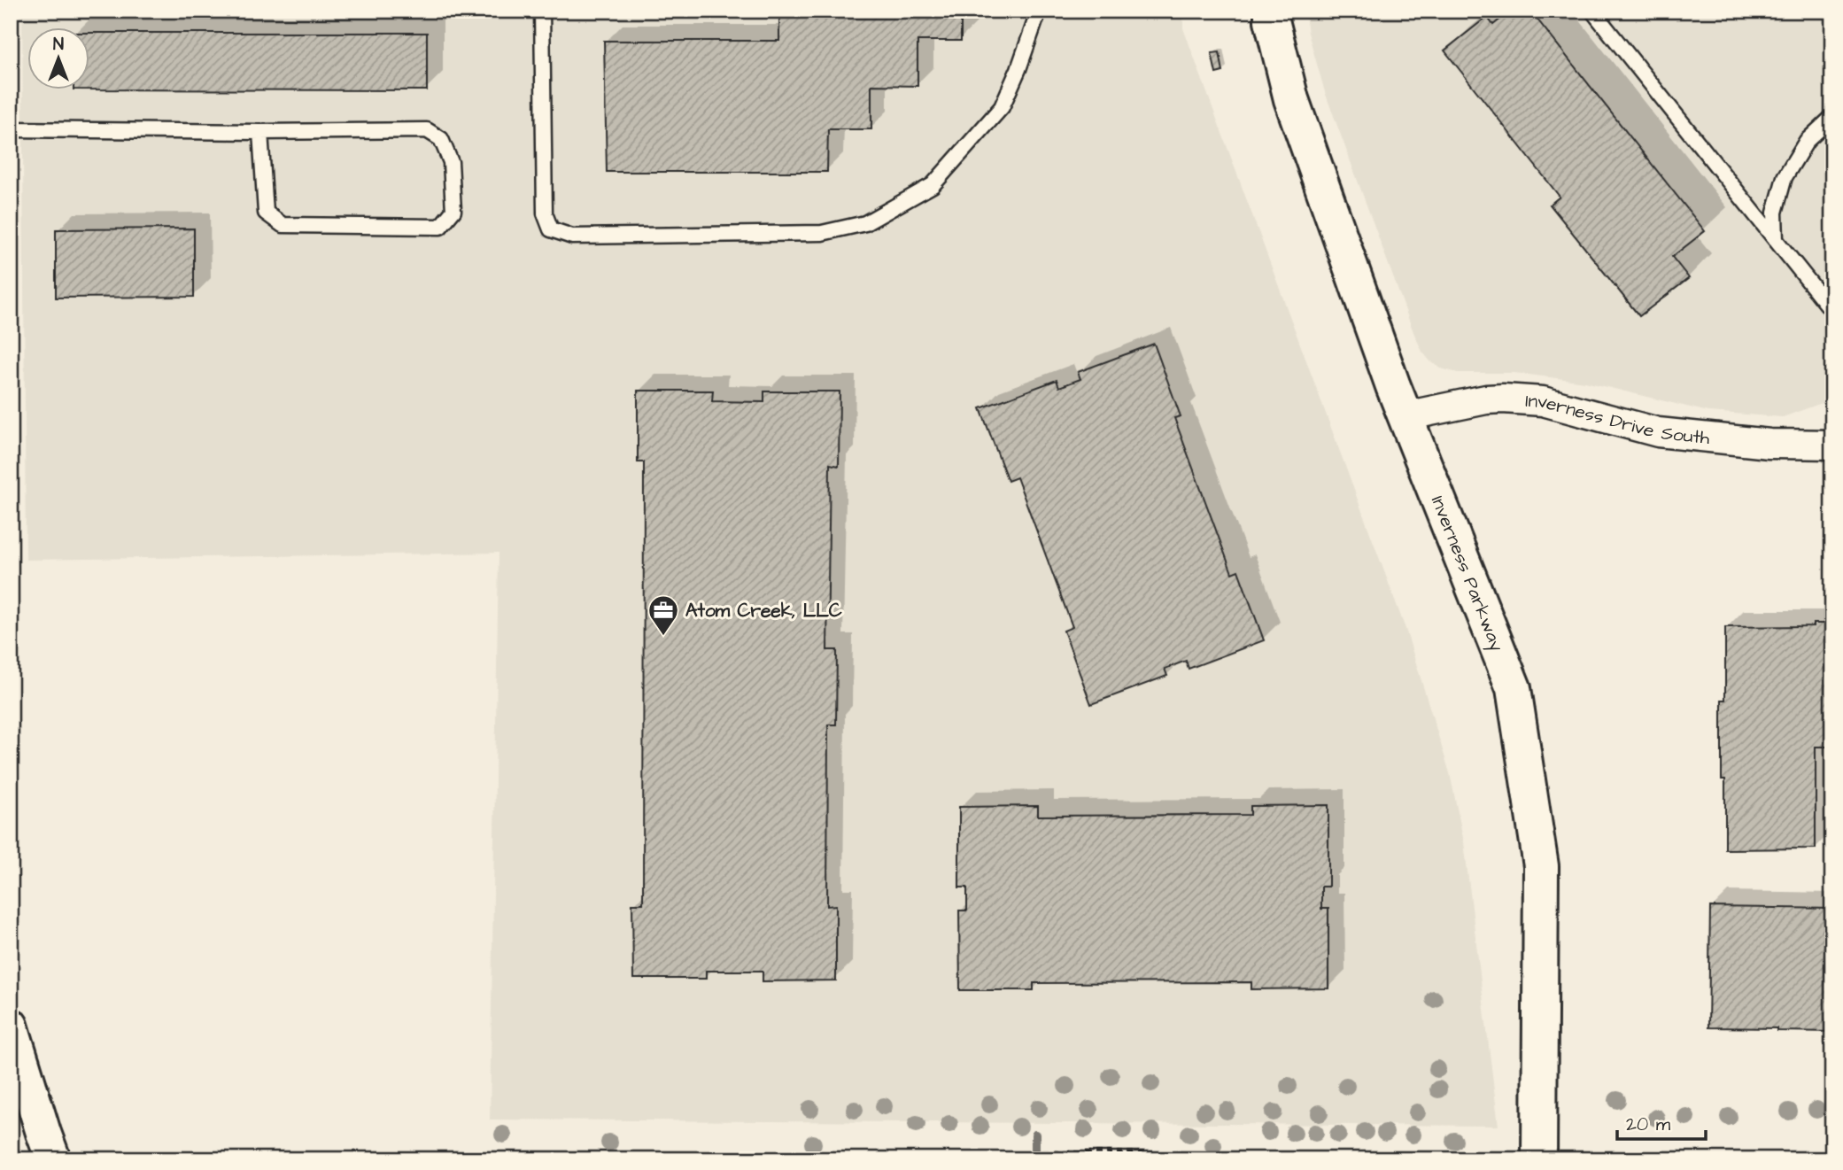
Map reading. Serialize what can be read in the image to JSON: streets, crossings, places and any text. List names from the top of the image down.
{
  "streets": {
    "main road": ["Inverness Parkway"],
    "street": ["Inverness Drive South"]
  },
  "crossings": [
    ["Inverness Drive South", "Inverness Parkway"]
  ],
  "places": {
    "office": ["Atom Creek, LLC"]
  },
  "scale_bar": "20 m",
  "north": "top"
}
